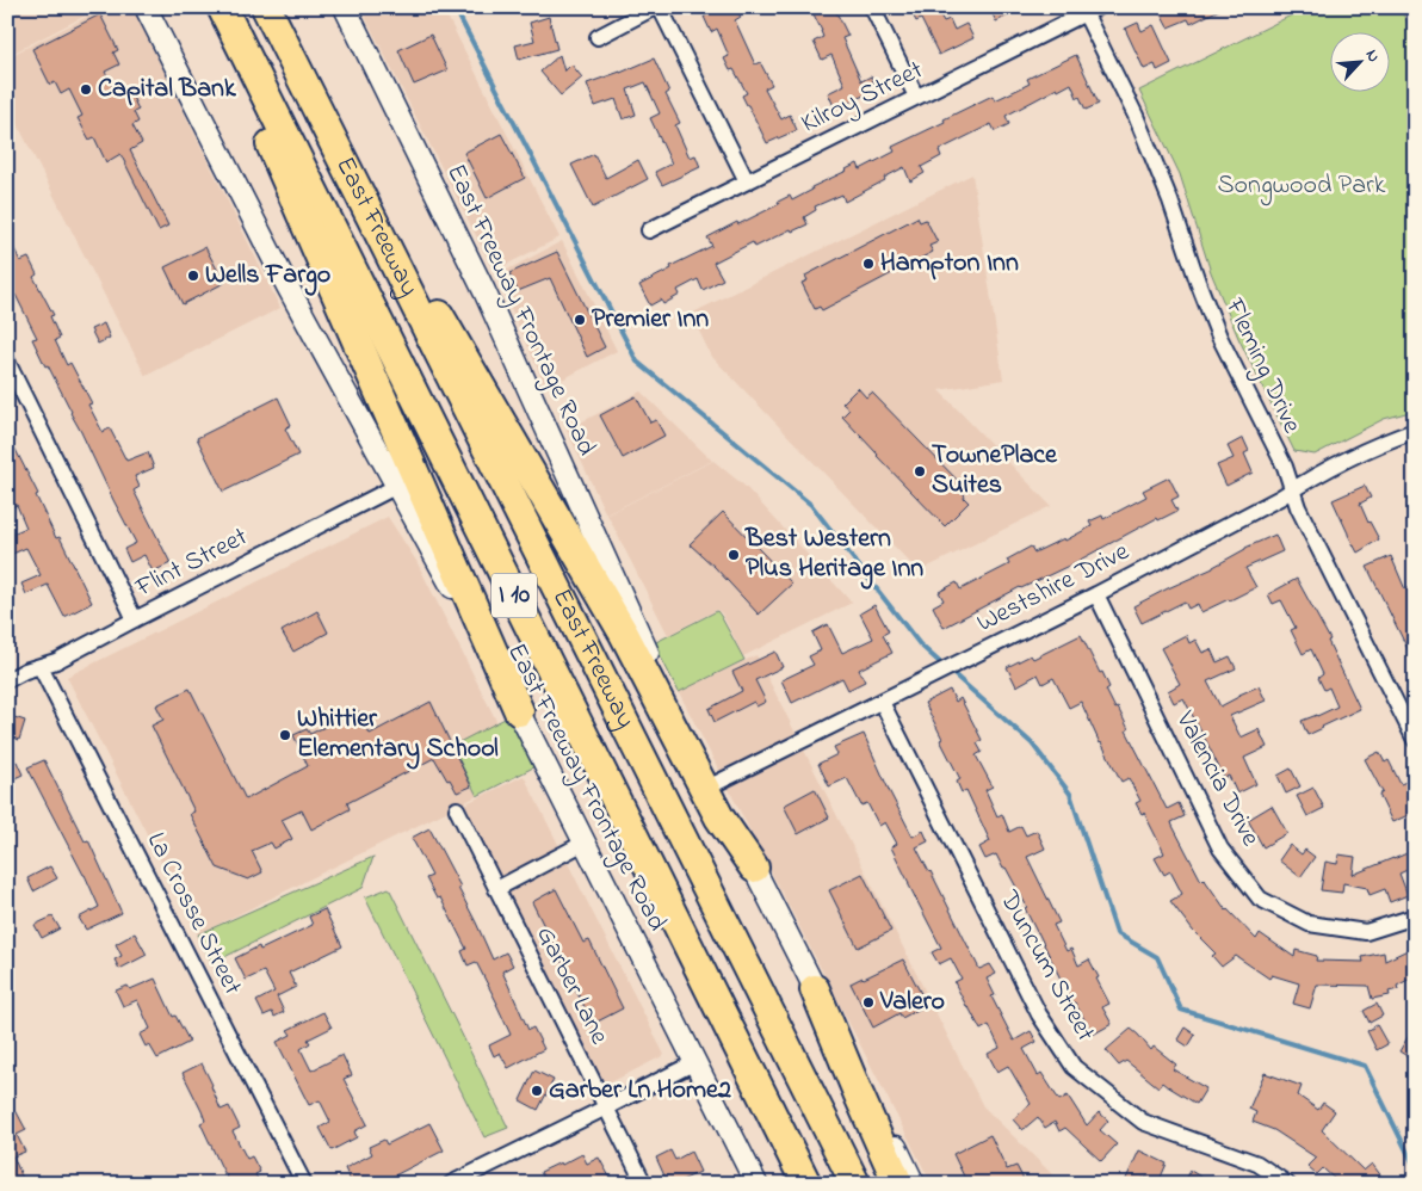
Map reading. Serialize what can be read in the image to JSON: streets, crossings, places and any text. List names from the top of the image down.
{
  "streets": {
    "highway": ["East Freeway", "I 10"],
    "main road": ["East Freeway Frontage Road"],
    "street": [
      "Kilroy Street",
      "Fleming Drive",
      "Flint Street",
      "Westshire Drive",
      "Valencia Drive",
      "La Crosse Street",
      "Duncum Street",
      "Garber Lane"
    ]
  },
  "crossings": [
    ["Kilroy Street", "Fleming Drive"],
    ["East Freeway Frontage Road", "Flint Street"],
    ["East Freeway Frontage Road", "Westshire Drive"],
    ["Fleming Drive", "Westshire Drive"],
    ["Flint Street", "La Crosse Street"],
    ["Westshire Drive", "Valencia Drive"],
    ["Westshire Drive", "Duncum Street"]
  ],
  "parks": ["Songwood Park"],
  "places": [
    "Capital Bank",
    "Hampton Inn",
    "Wells Fargo",
    "Premier Inn",
    "TownePlace Suites",
    "Best Western Plus Heritage Inn",
    "Whittier Elementary School",
    "Valero",
    "Garber Ln Home2"
  ],
  "north": "top right"
}
